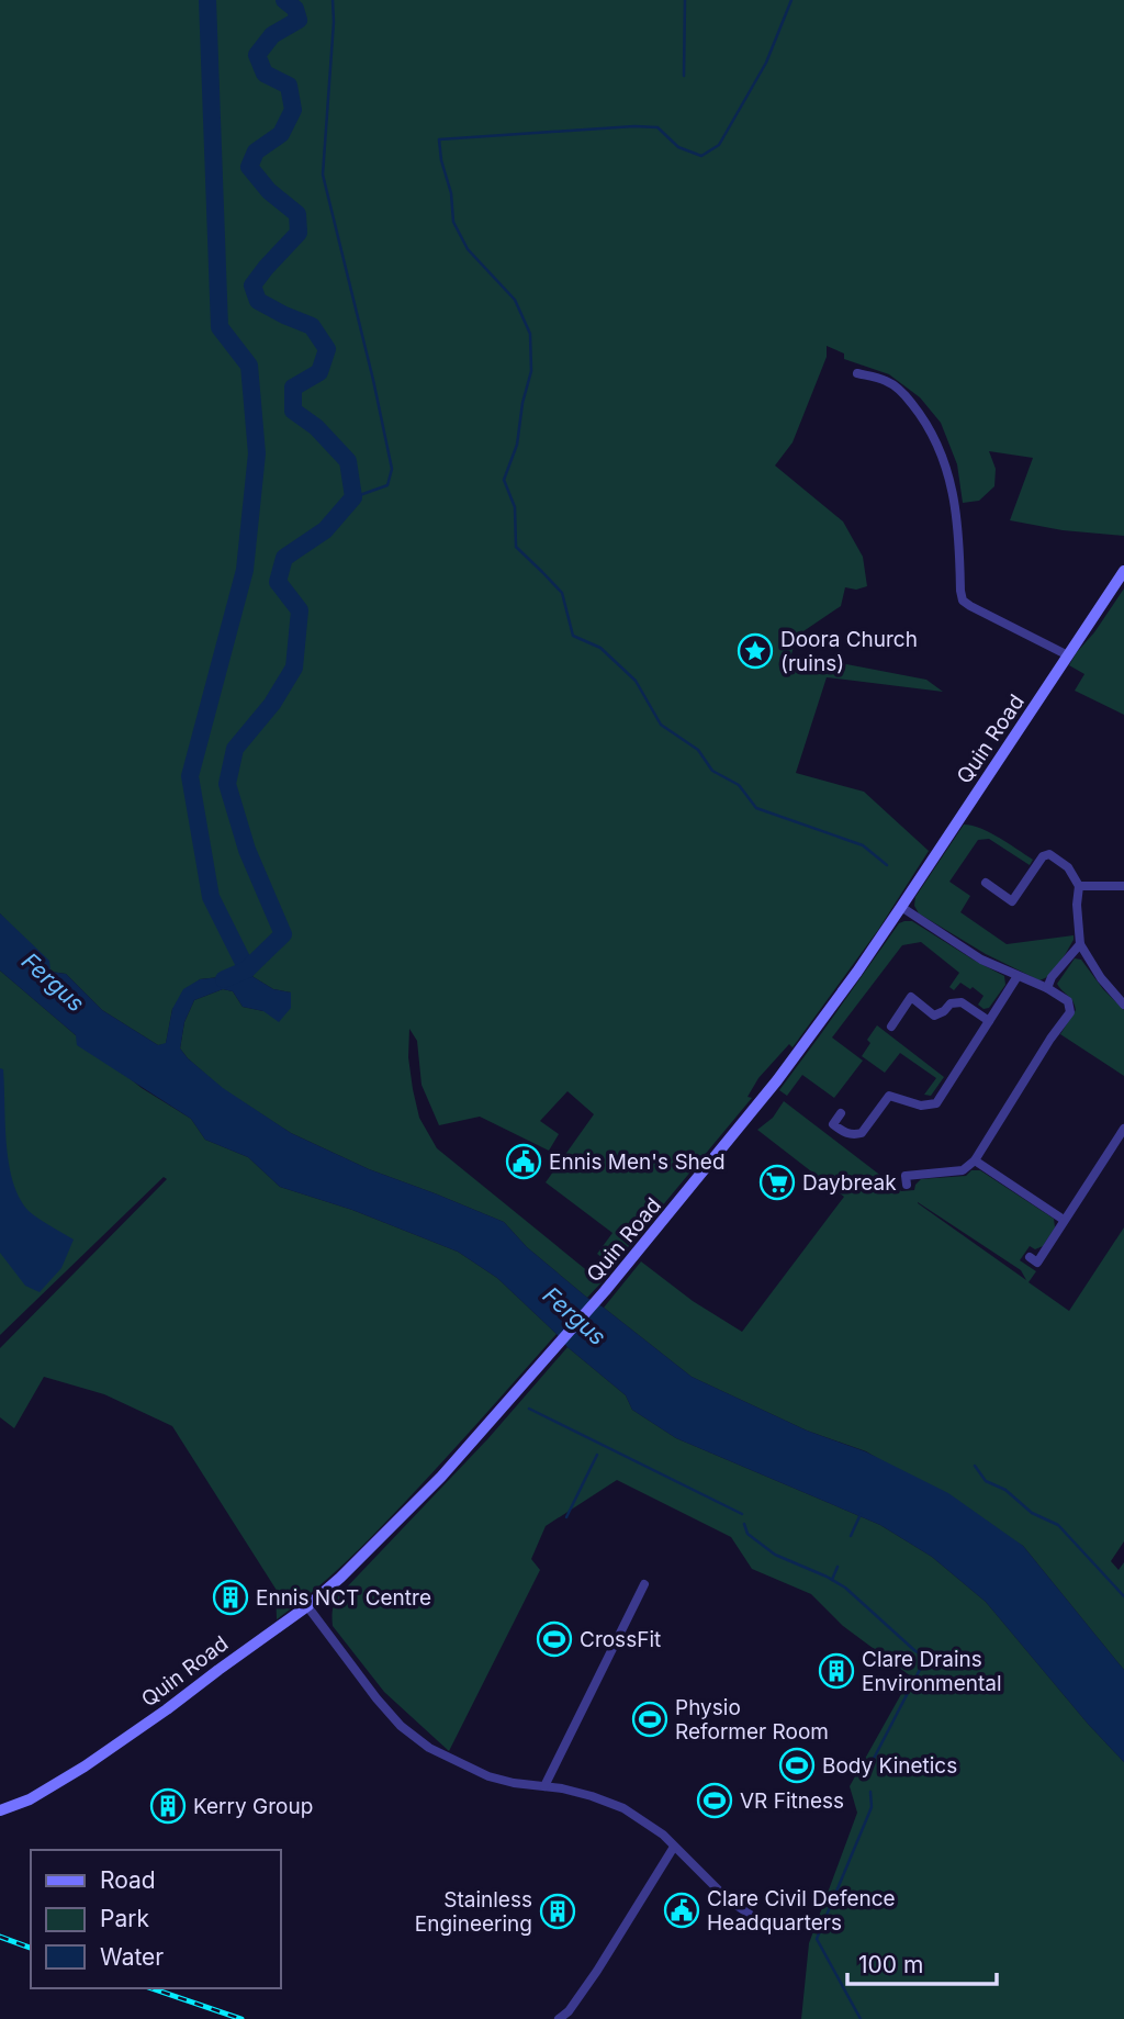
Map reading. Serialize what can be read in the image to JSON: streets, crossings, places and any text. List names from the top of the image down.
{
  "streets": {
    "main road": ["Quin Road"]
  },
  "water": ["Fergus"],
  "places": {
    "place": ["Doora Church (ruins)"],
    "public building": ["Ennis Men's Shed", "Clare Civil Defence Headquarters"],
    "supermarket": ["Daybreak"],
    "building": [
      "Ennis NCT Centre",
      "Clare Drains Environmental",
      "Kerry Group",
      "Stainless Engineering"
    ],
    "sports": [
      "CrossFit",
      "Physio Reformer Room",
      "Body Kinetics",
      "VR Fitness"
    ]
  },
  "legend": ["Road", "Park", "Water"],
  "scale_bar": "100 m"
}
